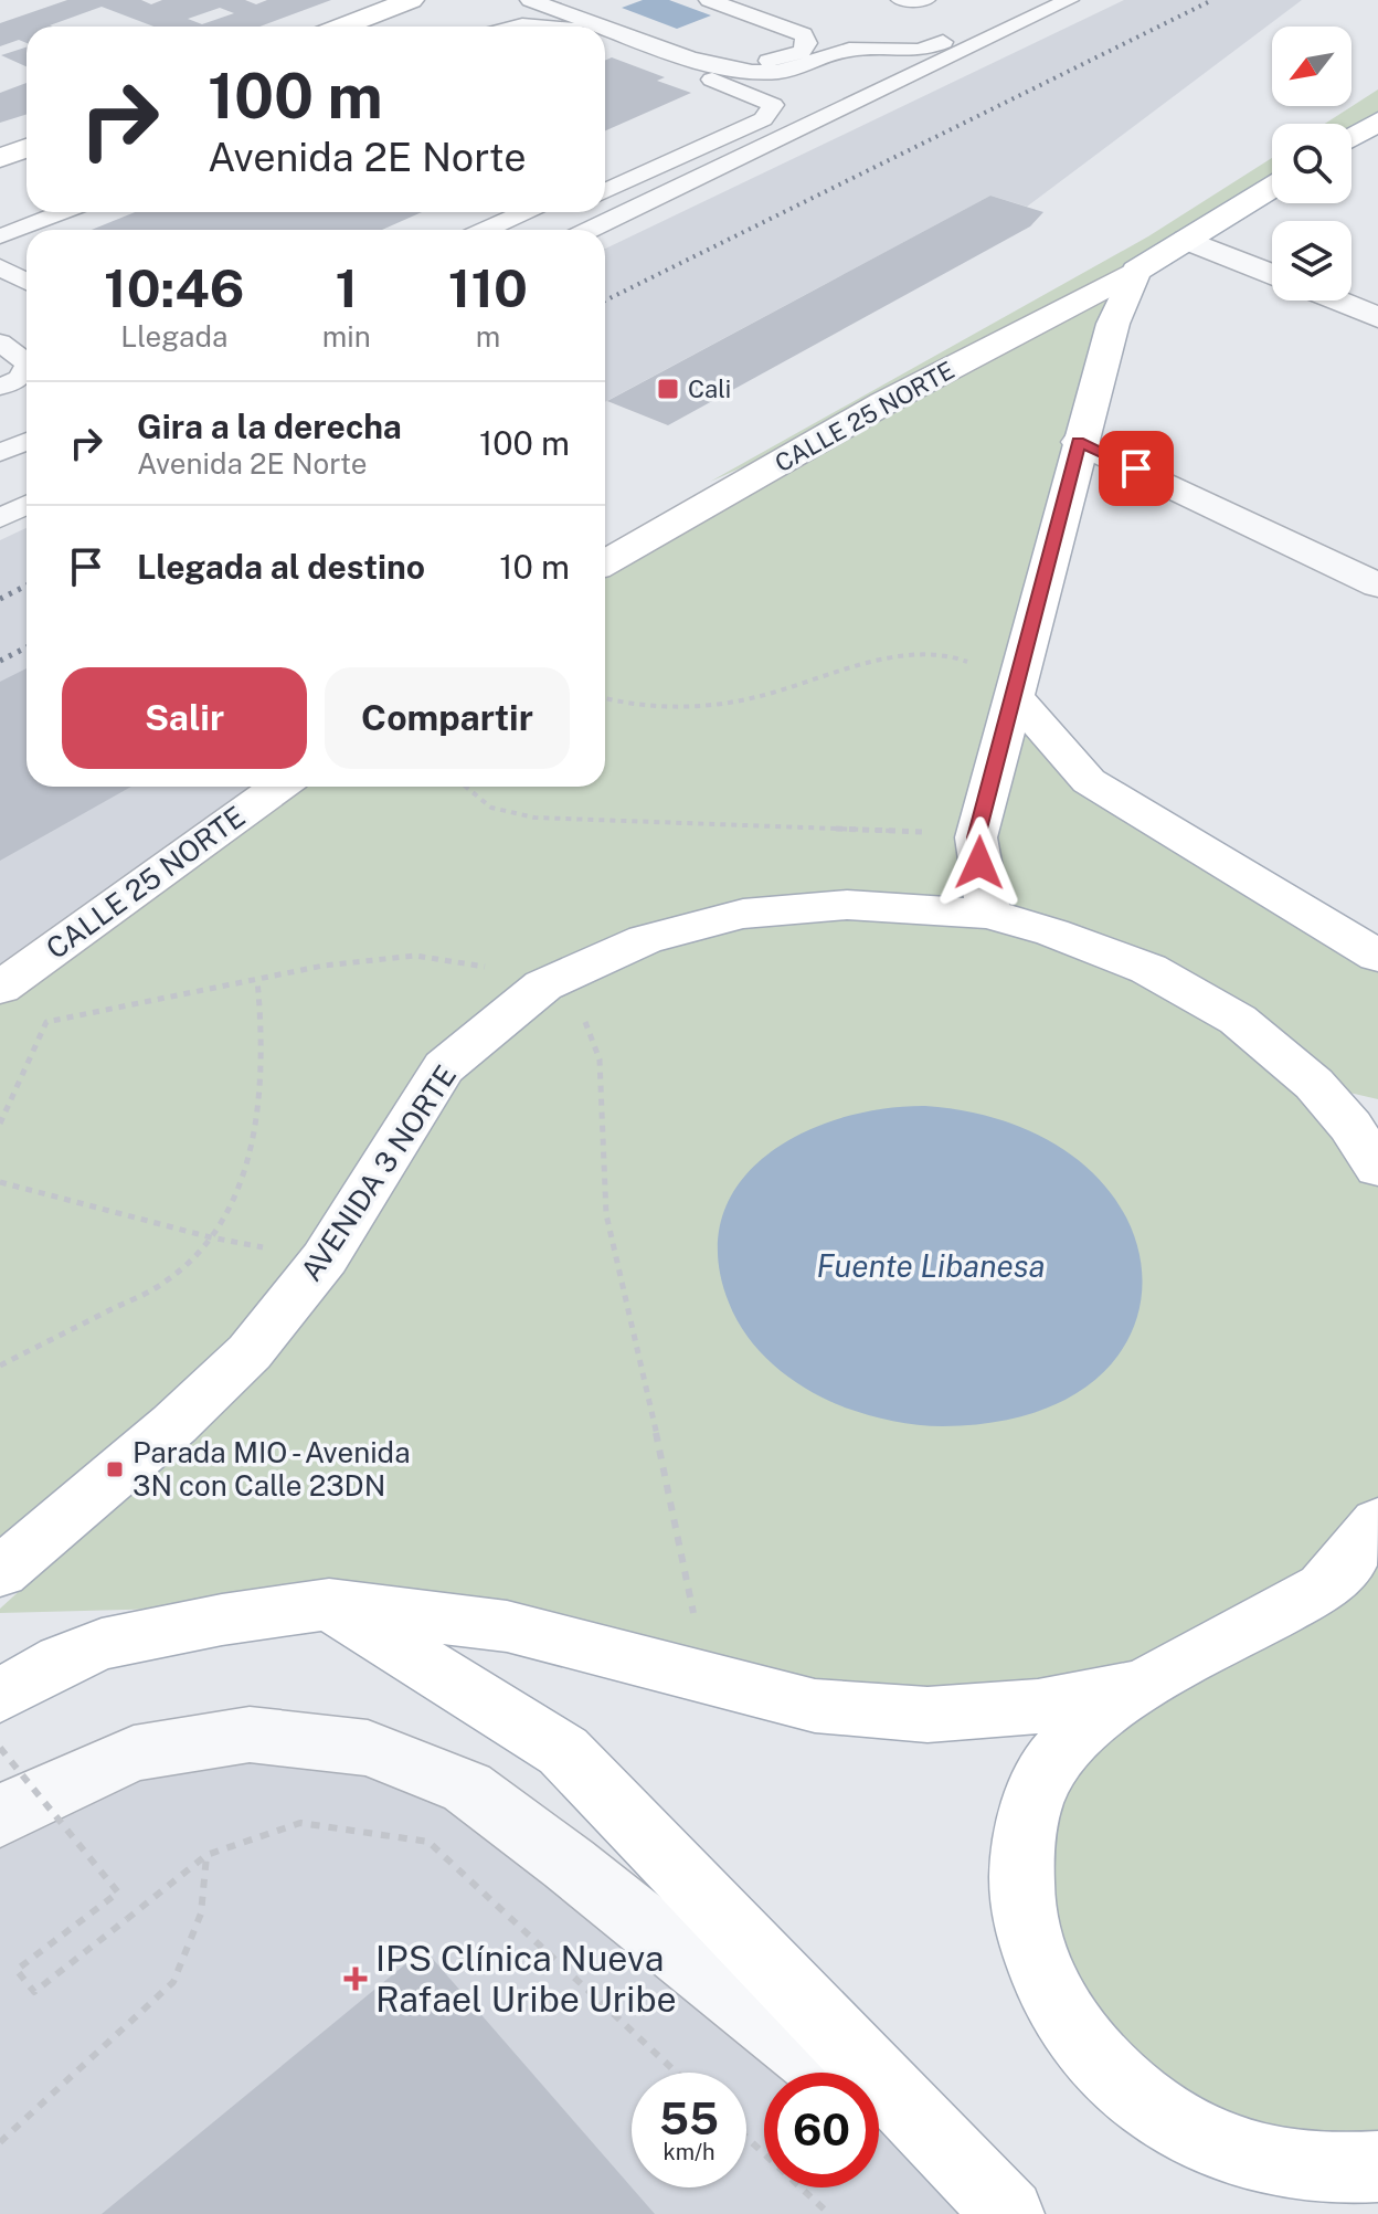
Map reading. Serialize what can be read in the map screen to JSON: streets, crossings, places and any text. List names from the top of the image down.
{
  "streets": {
    "main road": ["CALLE 25 NORTE", "AVENIDA 3 NORTE"]
  },
  "water": ["Fuente Libanesa"],
  "places": {
    "transit": ["Cali", "Parada MIO - Avenida 3N con Calle 23DN"],
    "health": ["IPS Clínica Nueva Rafael Uribe Uribe"]
  },
  "north": "bottom left",
  "page": {
    "turn": ["100 m", "Avenida 2E Norte"],
    "eta": [
      "10:46",
      "Llegada",
      "1",
      "min",
      "110",
      "m"
    ],
    "list": [
      {
        "name": "Gira a la derecha",
        "note": "Avenida 2E Norte",
        "value": "100 m"
      },
      {
        "name": "Llegada al destino",
        "value": "10 m"
      }
    ],
    "buttons": ["Salir", "Compartir"],
    "speed": "55 km/h",
    "limit": "60"
  }
}
